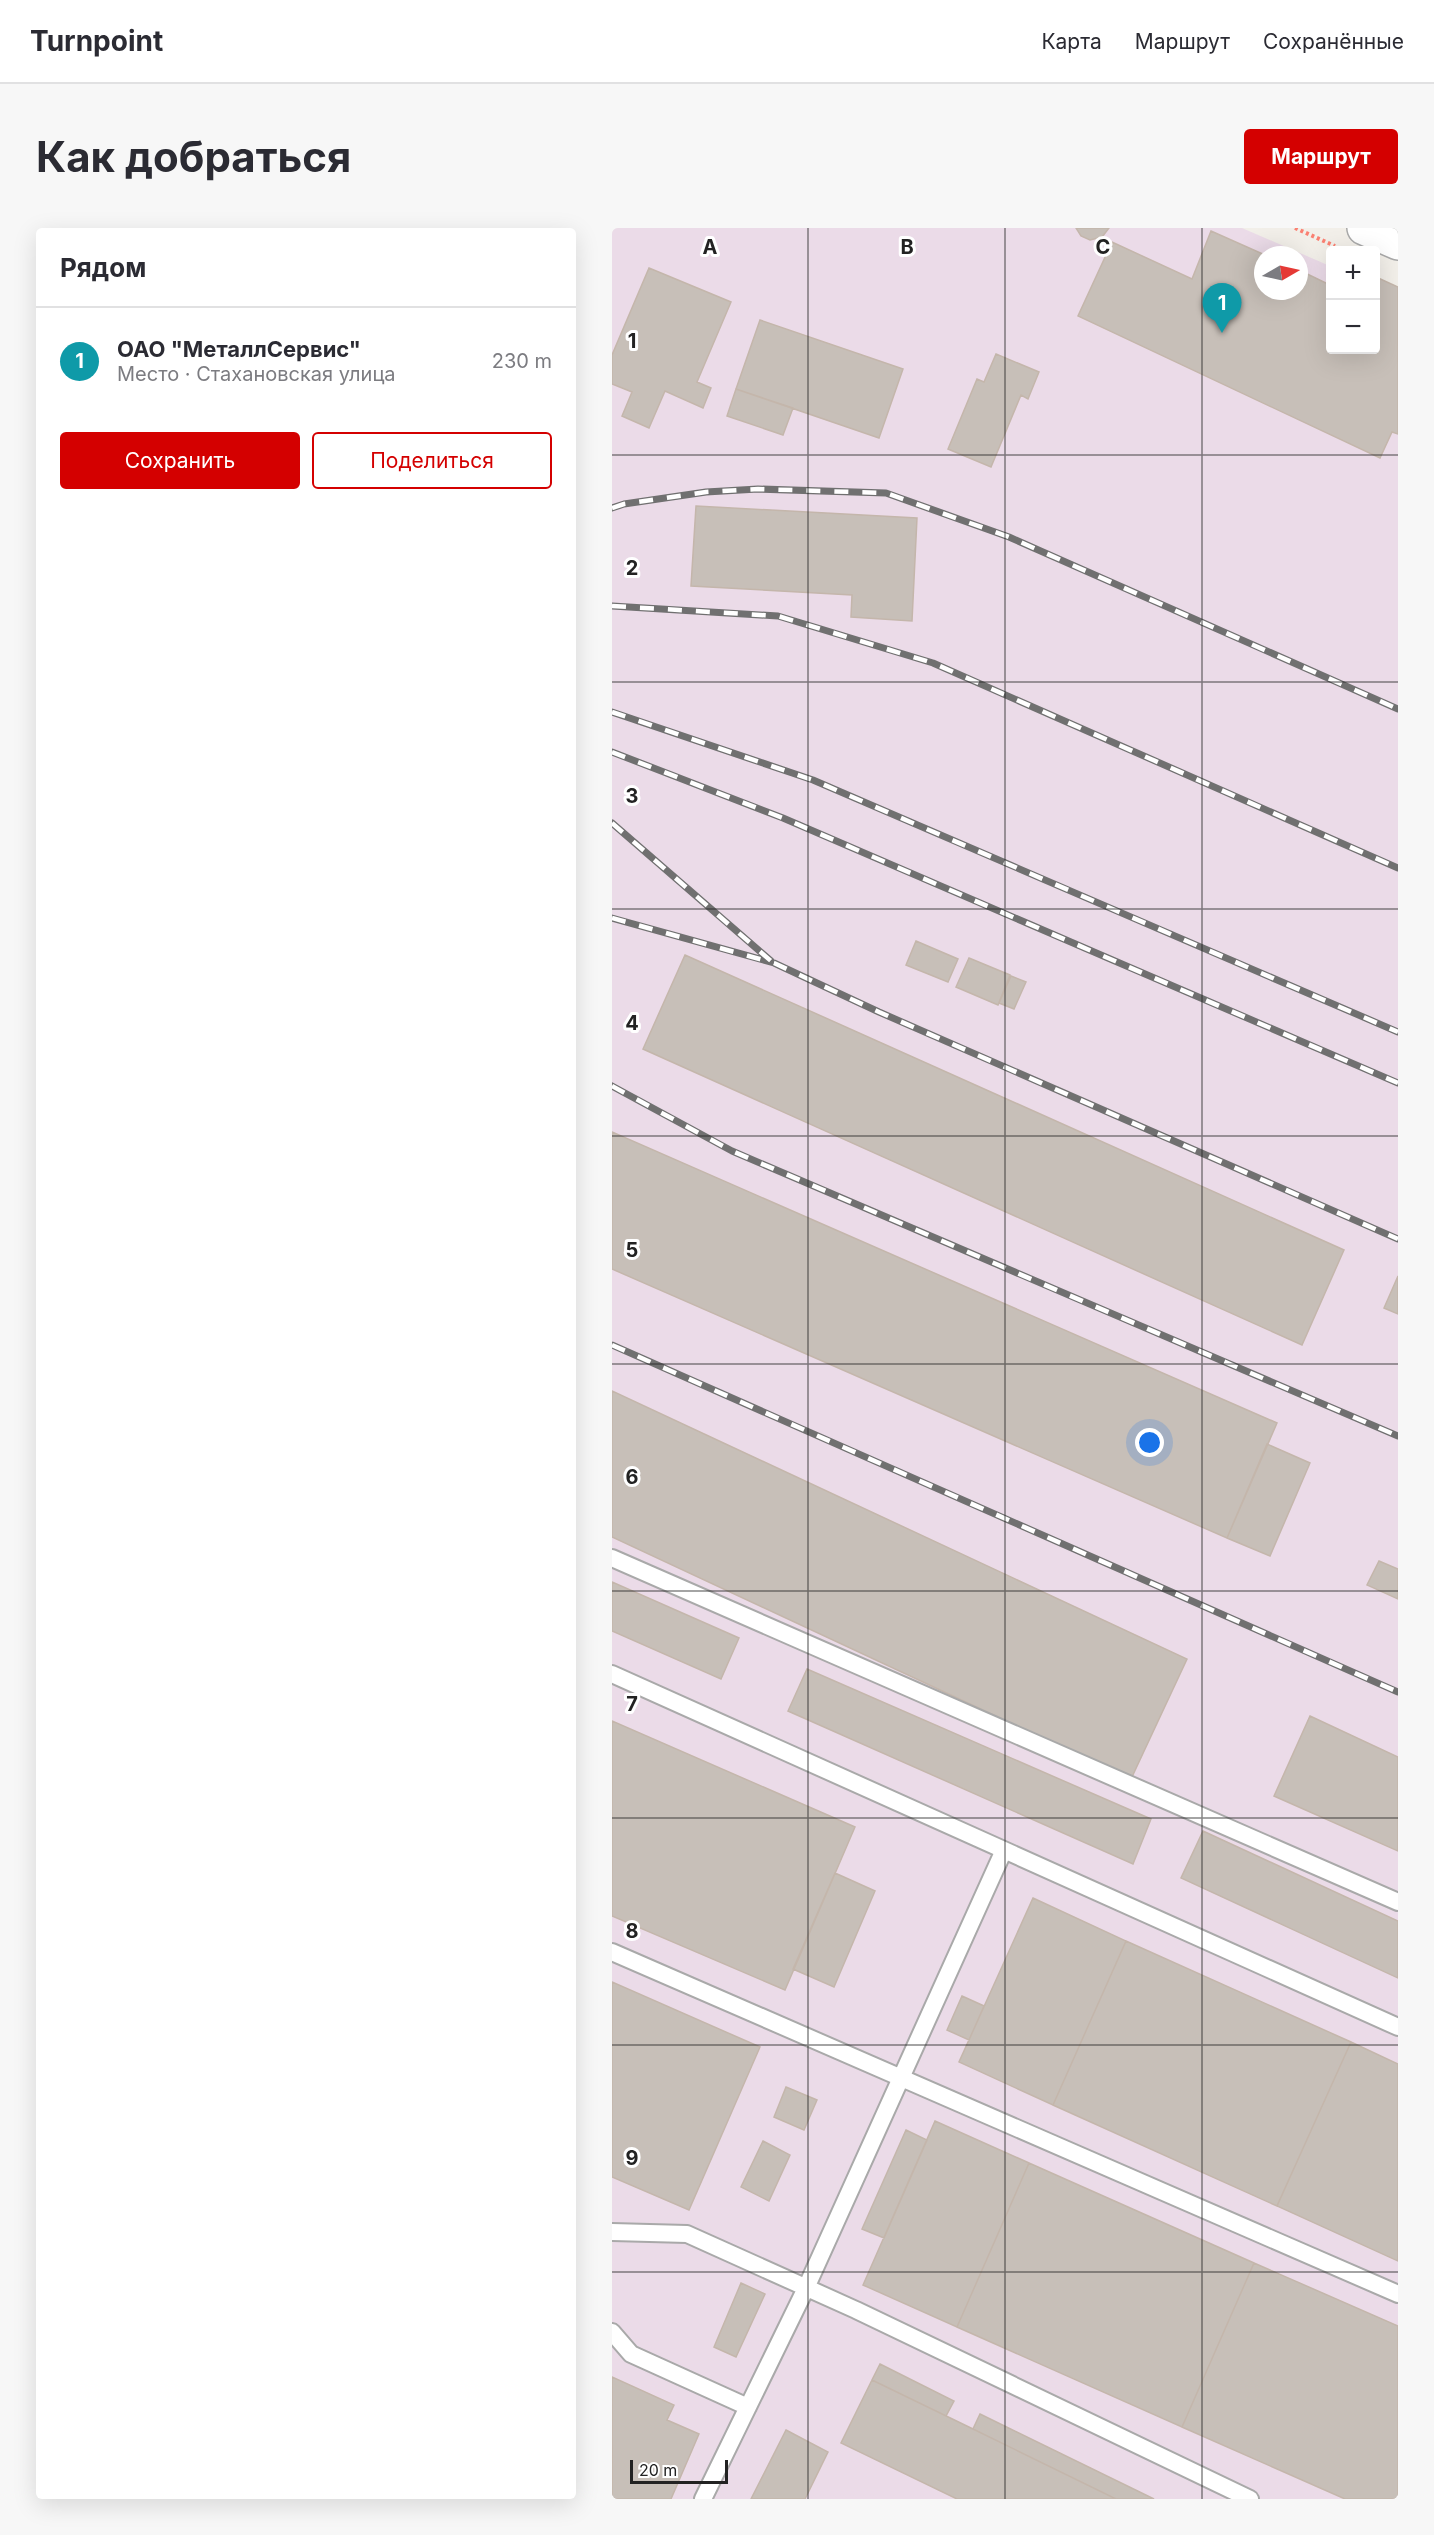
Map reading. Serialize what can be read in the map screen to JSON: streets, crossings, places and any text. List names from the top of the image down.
{
  "scale_bar": "20 m",
  "north": "right",
  "page": {
    "header": "Turnpoint",
    "nav": ["Карта", "Маршрут", "Сохранённые"],
    "buttons": [
      "Маршрут",
      ["Сохранить", "Поделиться"]
    ],
    "title": "Как добраться",
    "heading": "Рядом",
    "map_buttons": ["+", "−"],
    "pins": "1",
    "list": [
      {
        "mark": "1",
        "name": "ОАО \"МеталлСервис\"",
        "note": "Место · Стахановская улица",
        "value": "230 m"
      }
    ],
    "scale": "20 m"
  },
  "grid": {
    "columns": ["A", "B", "C"],
    "rows": [
      "1",
      "2",
      "3",
      "4",
      "5",
      "6",
      "7",
      "8",
      "9"
    ]
  }
}
